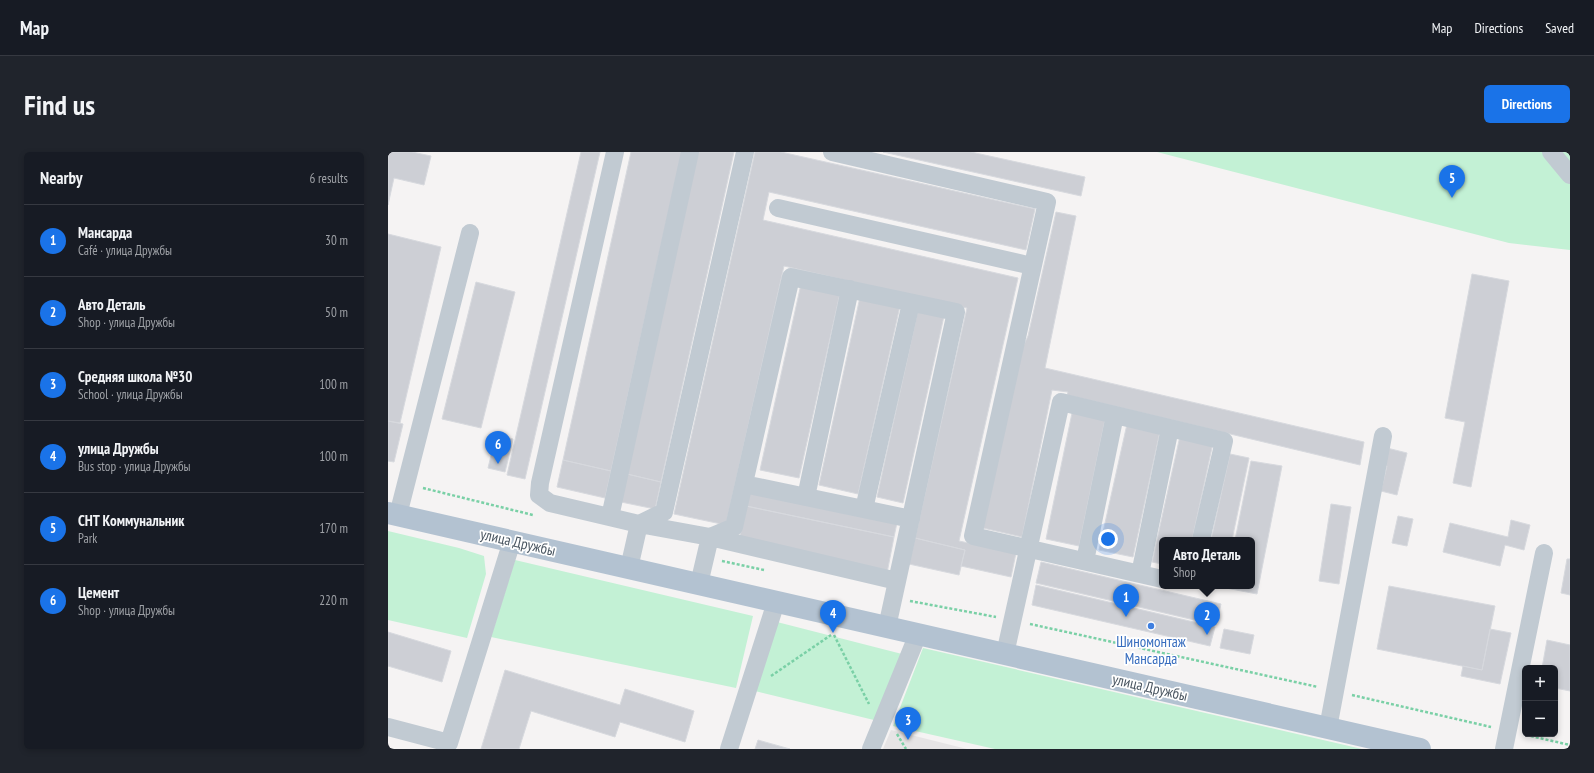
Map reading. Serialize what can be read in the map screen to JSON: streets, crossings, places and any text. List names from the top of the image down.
{
  "streets": {
    "main road": ["улица Дружбы"]
  },
  "places": ["Шиномонтаж Мансарда"],
  "page": {
    "header": "Map",
    "nav": ["Map", "Directions", "Saved"],
    "buttons": "Directions",
    "title": "Find us",
    "heading": ["Nearby", "6 results"],
    "pins": [
      "5",
      "6",
      "1",
      "4",
      "2",
      "3"
    ],
    "list": [
      {
        "mark": "1",
        "name": "Мансарда",
        "note": "Café · улица Дружбы",
        "value": "30 m"
      },
      {
        "mark": "2",
        "name": "Авто Деталь",
        "note": "Shop · улица Дружбы",
        "value": "50 m"
      },
      {
        "mark": "3",
        "name": "Средняя школа №30",
        "note": "School · улица Дружбы",
        "value": "100 m"
      },
      {
        "mark": "4",
        "name": "улица Дружбы",
        "note": "Bus stop · улица Дружбы",
        "value": "100 m"
      },
      {
        "mark": "5",
        "name": "СНТ Коммунальник",
        "note": "Park",
        "value": "170 m"
      },
      {
        "mark": "6",
        "name": "Цемент",
        "note": "Shop · улица Дружбы",
        "value": "220 m"
      }
    ],
    "popup": ["Авто Деталь", "Shop"],
    "map_buttons": ["+", "−"]
  }
}
